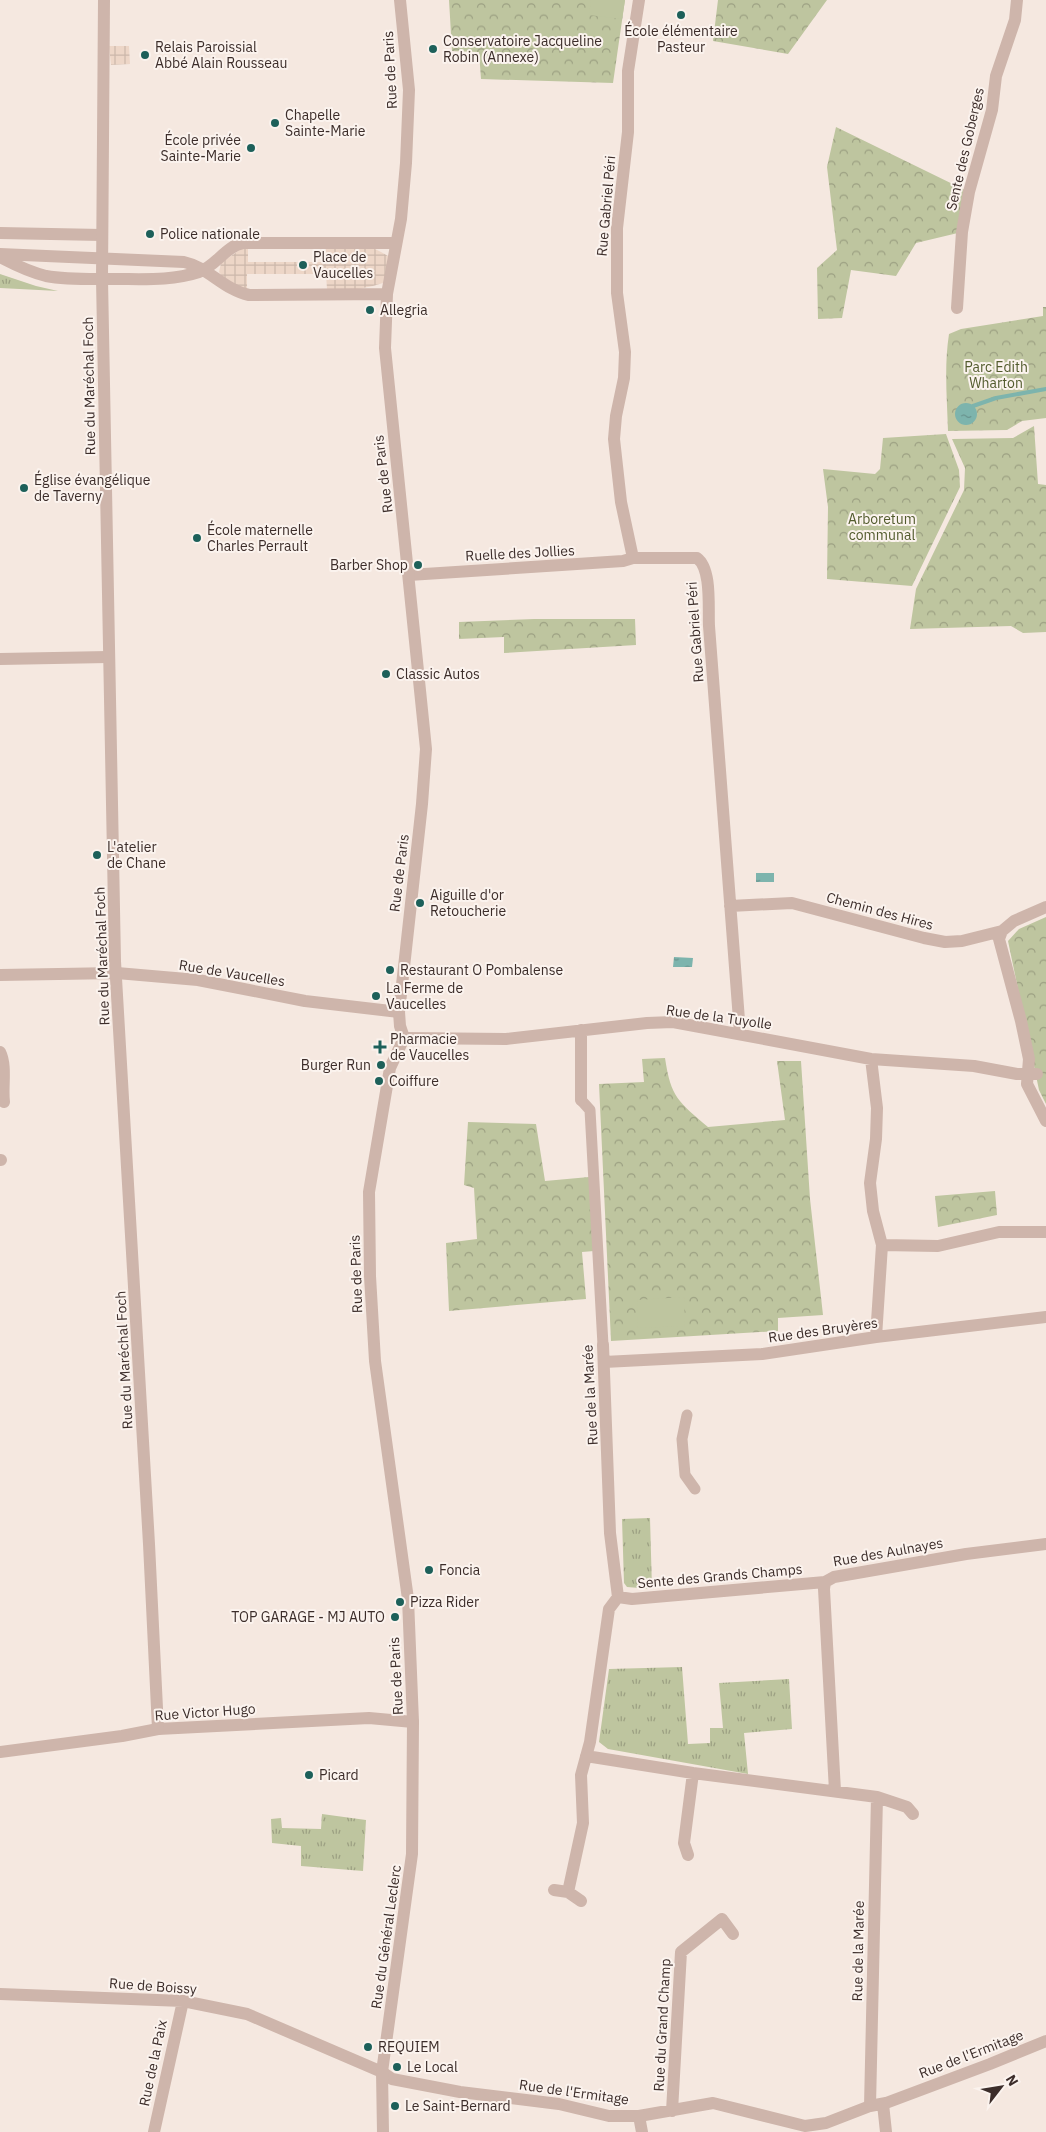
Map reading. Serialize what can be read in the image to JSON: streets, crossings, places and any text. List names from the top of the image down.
{
  "streets": {
    "street": [
      "Rue de Paris",
      "Sente des Goberges",
      "Rue Gabriel Péri",
      "Rue du Maréchal Foch",
      "Ruelle des Jollies",
      "Chemin des Hires",
      "Rue de Vaucelles",
      "Rue de la Tuyolle",
      "Rue des Bruyères",
      "Rue de la Marée",
      "Rue des Aulnayes",
      "Sente des Grands Champs",
      "Rue Victor Hugo",
      "Rue du Général Leclerc",
      "Rue de Boissy",
      "Rue du Grand Champ",
      "Rue de l'Ermitage",
      "Rue de la Paix"
    ]
  },
  "crossings": [
    ["Rue de Paris", "Ruelle des Jollies"],
    ["Rue de Paris", "Rue de Vaucelles"],
    ["Rue de Paris", "Rue de la Tuyolle"],
    ["Rue de Paris", "Rue Victor Hugo"],
    ["Rue de Paris", "Rue du Général Leclerc"],
    ["Rue Gabriel Péri", "Ruelle des Jollies"],
    ["Rue Gabriel Péri", "Chemin des Hires"],
    ["Rue Gabriel Péri", "Rue de la Tuyolle"],
    ["Rue du Maréchal Foch", "Rue de Vaucelles"],
    ["Rue du Maréchal Foch", "Rue Victor Hugo"],
    ["Rue de la Tuyolle", "Rue de la Marée"],
    ["Rue des Bruyères", "Rue de la Marée"],
    ["Rue de la Marée", "Sente des Grands Champs"],
    ["Rue de la Marée", "Rue de l'Ermitage"],
    ["Rue des Aulnayes", "Sente des Grands Champs"],
    ["Rue du Général Leclerc", "Rue de Boissy"],
    ["Rue du Général Leclerc", "Rue de l'Ermitage"],
    ["Rue de Boissy", "Rue de l'Ermitage"],
    ["Rue de Boissy", "Rue de la Paix"],
    ["Rue du Grand Champ", "Rue de l'Ermitage"]
  ],
  "parks": ["Parc Edith Wharton", "Arboretum communal"],
  "places": {
    "other": [
      "École élémentaire Pasteur",
      "Conservatoire Jacqueline Robin (Annexe)",
      "Relais Paroissial Abbé Alain Rousseau",
      "Chapelle Sainte-Marie",
      "École privée Sainte-Marie",
      "Police nationale",
      "Place de Vaucelles",
      "Allegria",
      "Église évangélique de Taverny",
      "École maternelle Charles Perrault",
      "Barber Shop",
      "Classic Autos",
      "L'atelier de Chane",
      "Aiguille d'or Retoucherie",
      "Restaurant O Pombalense",
      "La Ferme de Vaucelles",
      "Burger Run",
      "Coiffure",
      "Foncia",
      "Pizza Rider",
      "TOP GARAGE - MJ AUTO",
      "Picard",
      "REQUIEM",
      "Le Local",
      "Le Saint-Bernard"
    ],
    "health": ["Pharmacie de Vaucelles"]
  },
  "north": "top right"
}
